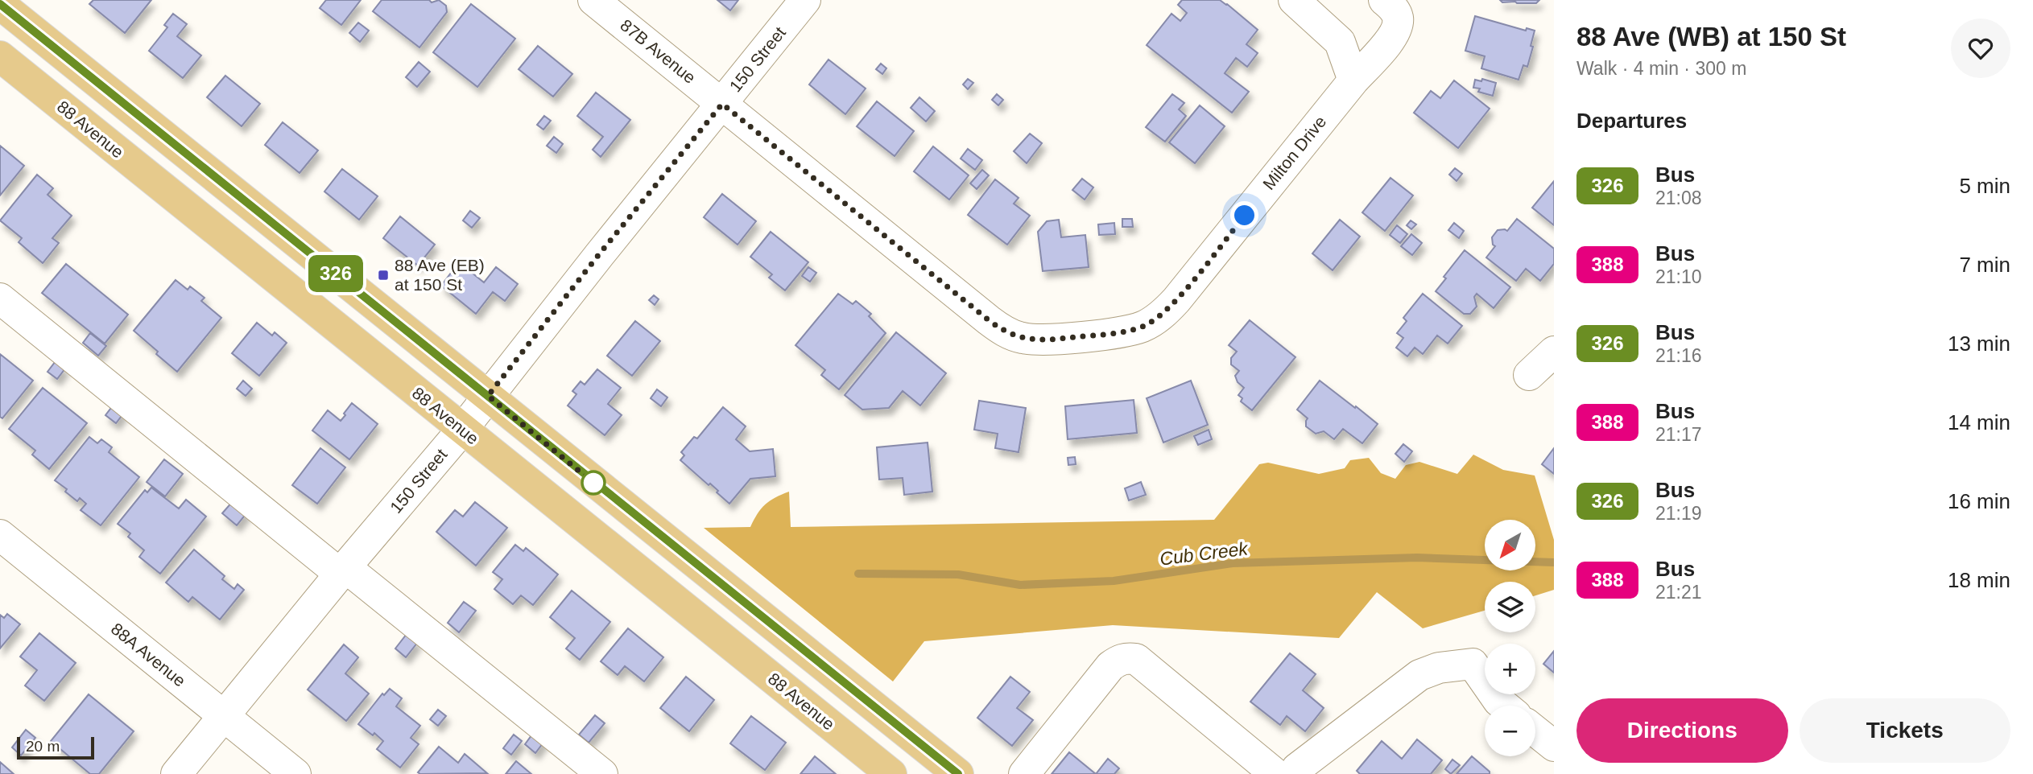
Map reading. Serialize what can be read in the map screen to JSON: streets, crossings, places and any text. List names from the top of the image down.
{
  "streets": {
    "main road": ["88 Avenue"],
    "street": [
      "87B Avenue",
      "150 Street",
      "Milton Drive",
      "88A Avenue"
    ]
  },
  "crossings": [
    ["87B Avenue", "150 Street"],
    ["87B Avenue", "Milton Drive"],
    ["150 Street", "88 Avenue"],
    ["150 Street", "Milton Drive"],
    ["150 Street", "88A Avenue"]
  ],
  "water": ["Cub Creek"],
  "places": {
    "transit": ["88 Ave (EB) at 150 St"]
  },
  "lines": ["bus line 326"],
  "scale_bar": "20 m",
  "north": "bottom left",
  "page": {
    "on_map": "326",
    "heading": [
      ["88 Ave (WB) at 150 St", "Walk · 4 min · 300 m"],
      "Departures"
    ],
    "list": [
      {
        "mark": "326",
        "name": "Bus",
        "note": "21:08",
        "value": "5 min"
      },
      {
        "mark": "388",
        "name": "Bus",
        "note": "21:10",
        "value": "7 min"
      },
      {
        "mark": "326",
        "name": "Bus",
        "note": "21:16",
        "value": "13 min"
      },
      {
        "mark": "388",
        "name": "Bus",
        "note": "21:17",
        "value": "14 min"
      },
      {
        "mark": "326",
        "name": "Bus",
        "note": "21:19",
        "value": "16 min"
      },
      {
        "mark": "388",
        "name": "Bus",
        "note": "21:21",
        "value": "18 min"
      }
    ],
    "map_buttons": ["+", "−"],
    "buttons": ["Directions", "Tickets"],
    "scale": "20 m"
  }
}
